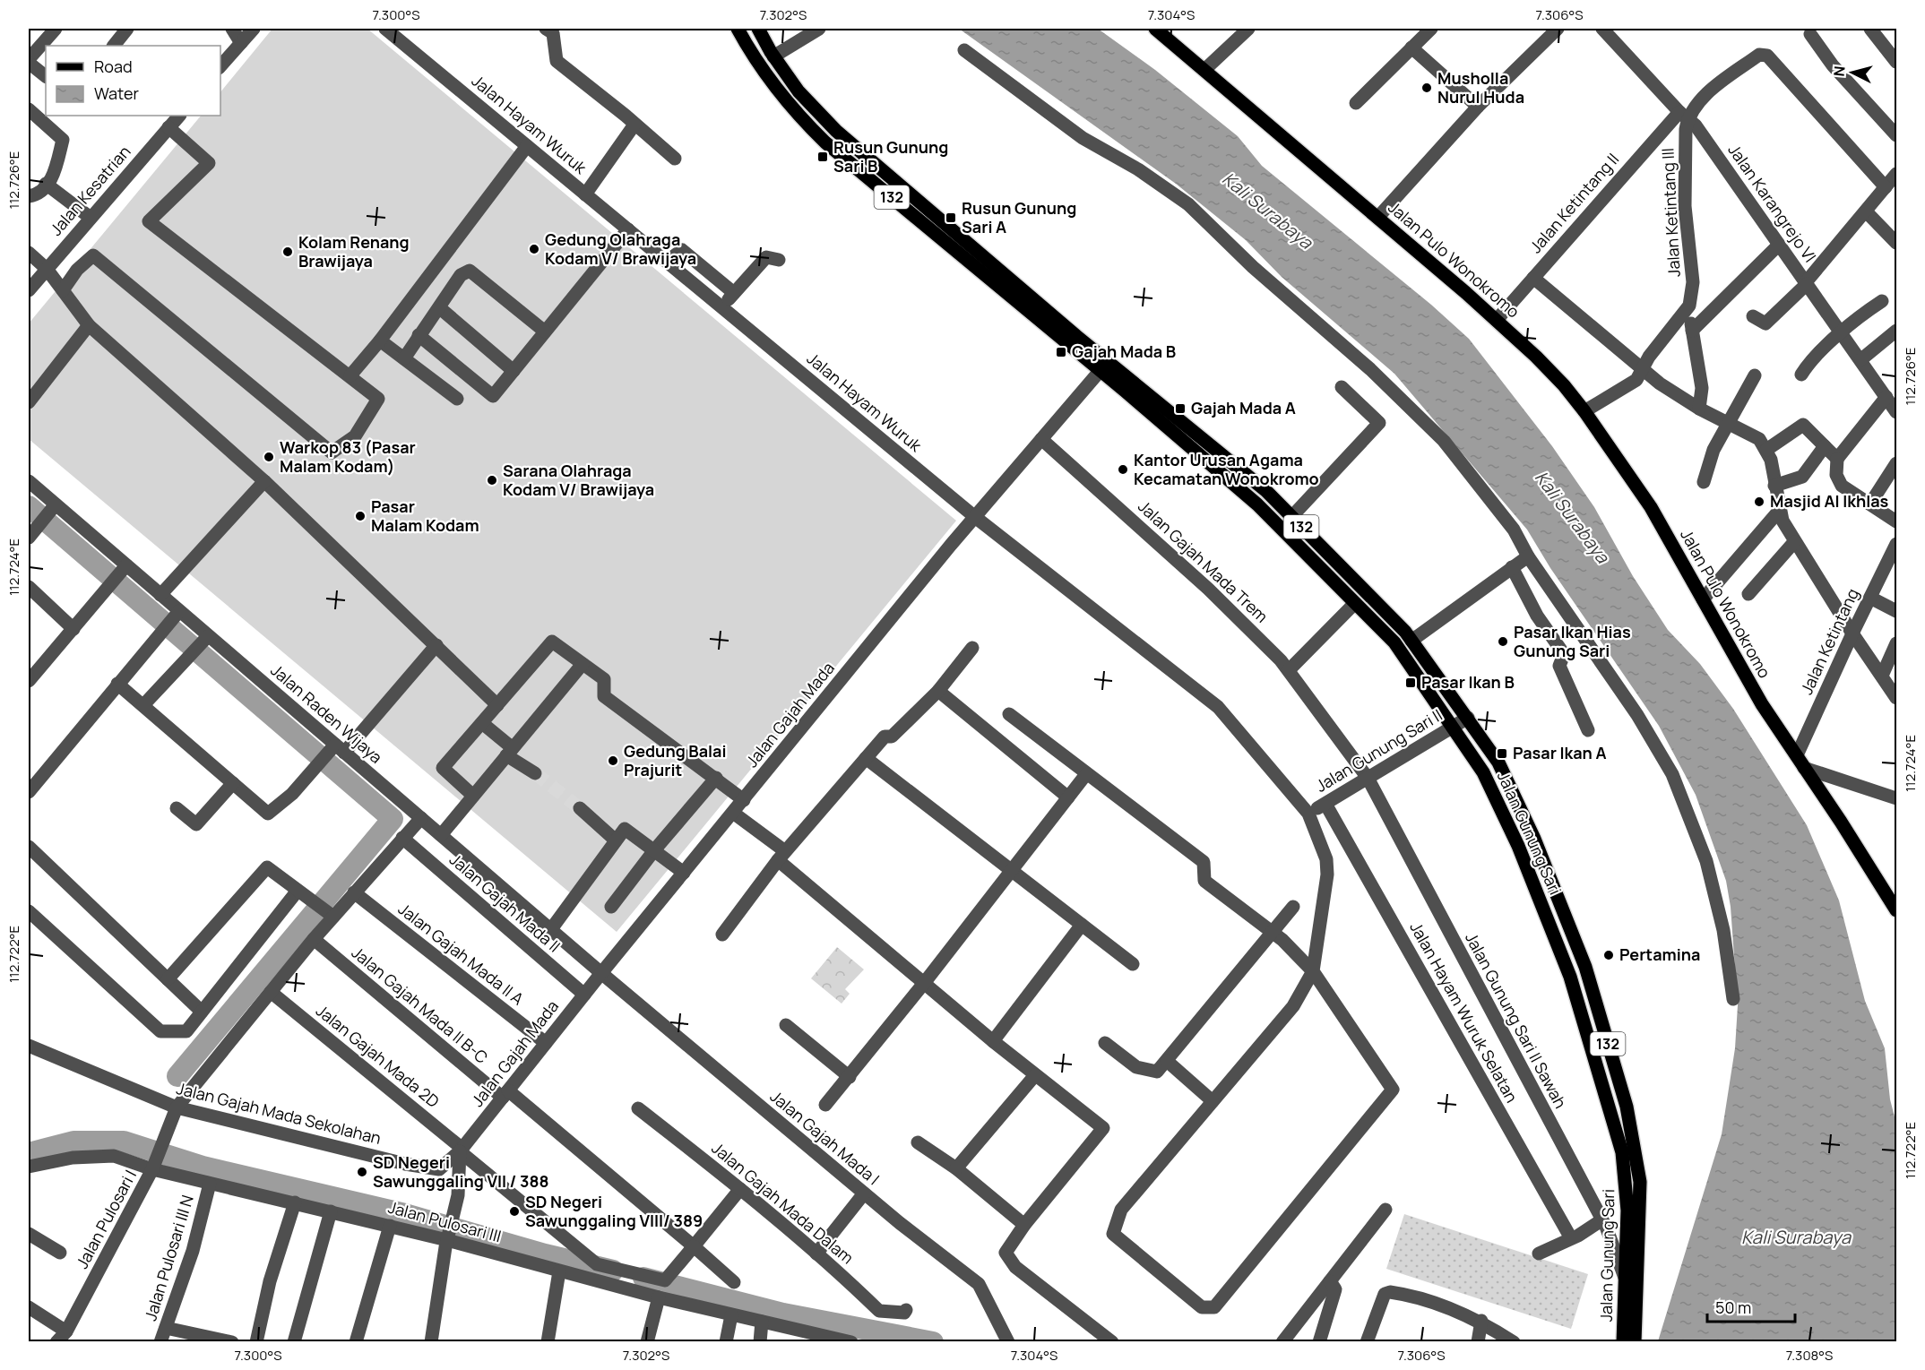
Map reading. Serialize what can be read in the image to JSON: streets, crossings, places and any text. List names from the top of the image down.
{
  "streets": {
    "main road": ["132", "Jalan Pulo Wonokromo", "Jalan Gunung Sari"],
    "street": [
      "Jalan Hayam Wuruk",
      "Jalan Kesatrian",
      "Jalan Ketintang II",
      "Jalan Karangrejo VI",
      "Jalan Ketintang III",
      "Jalan Gajah Mada Trem",
      "Jalan Ketintang",
      "Jalan Raden Wijaya",
      "Jalan Gajah Mada",
      "Jalan Gunung Sari II",
      "Jalan Gajah Mada II",
      "Jalan Gajah Mada II A",
      "Jalan Gajah Mada II B-C",
      "Jalan Hayam Wuruk Selatan",
      "Jalan Gunung Sari II Sawah",
      "Jalan Gajah Mada 2D",
      "Jalan Gajah Mada Sekolahan",
      "Jalan Gajah Mada I",
      "Jalan Gajah Mada Dalam",
      "Jalan Pulosari I",
      "Jalan Pulosari III",
      "Jalan Pulosari III N"
    ]
  },
  "crossings": [
    ["Jalan Hayam Wuruk", "Jalan Gajah Mada"],
    ["Jalan Hayam Wuruk", "Jalan Gunung Sari II"],
    ["Jalan Ketintang II", "Jalan Karangrejo VI"],
    ["Jalan Ketintang II", "Jalan Ketintang III"],
    ["Jalan Ketintang II", "Jalan Pulo Wonokromo"],
    ["Jalan Karangrejo VI", "Jalan Ketintang III"],
    ["Jalan Pulo Wonokromo", "Jalan Ketintang"],
    ["Jalan Gajah Mada Trem", "Jalan Gajah Mada"],
    ["Jalan Gajah Mada Trem", "Jalan Gunung Sari II"],
    ["Jalan Gajah Mada Trem", "Jalan Gunung Sari II Sawah"],
    ["Jalan Raden Wijaya", "Jalan Gajah Mada"],
    ["Jalan Raden Wijaya", "Jalan Gajah Mada I"],
    ["Jalan Raden Wijaya", "Jalan Pulosari I"],
    ["Jalan Gajah Mada", "Jalan Gunung Sari"],
    ["Jalan Gajah Mada", "Jalan Gajah Mada II"],
    ["Jalan Gajah Mada", "Jalan Gajah Mada II A"],
    ["Jalan Gajah Mada", "Jalan Gajah Mada II B-C"],
    ["Jalan Gajah Mada", "Jalan Gajah Mada 2D"],
    ["Jalan Gajah Mada", "Jalan Gajah Mada Sekolahan"],
    ["Jalan Gajah Mada", "Jalan Gajah Mada I"],
    ["Jalan Gunung Sari II", "Jalan Gunung Sari"],
    ["Jalan Gunung Sari II", "Jalan Hayam Wuruk Selatan"],
    ["Jalan Gunung Sari II", "Jalan Gunung Sari II Sawah"],
    ["Jalan Gunung Sari", "Jalan Gunung Sari II Sawah"],
    ["Jalan Gajah Mada II", "Jalan Pulosari I"],
    ["Jalan Gajah Mada II A", "Jalan Pulosari I"],
    ["Jalan Gajah Mada II B-C", "Jalan Gajah Mada 2D"],
    ["Jalan Gajah Mada II B-C", "Jalan Pulosari I"],
    ["Jalan Gajah Mada 2D", "Jalan Gajah Mada Sekolahan"],
    ["Jalan Gajah Mada 2D", "Jalan Pulosari I"],
    ["Jalan Gajah Mada Sekolahan", "Jalan Pulosari I"],
    ["Jalan Pulosari I", "Jalan Pulosari III"],
    ["Jalan Pulosari III", "Jalan Pulosari III N"]
  ],
  "water": ["Kali Surabaya"],
  "places": {
    "other": [
      "Musholla Nurul Huda",
      "Gedung Olahraga Kodam V/ Brawijaya",
      "Kolam Renang Brawijaya",
      "Warkop 83 (Pasar Malam Kodam)",
      "Kantor Urusan Agama Kecamatan Wonokromo",
      "Sarana Olahraga Kodam V/ Brawijaya",
      "Masjid Al Ikhlas",
      "Pasar Malam Kodam",
      "Pasar Ikan Hias Gunung Sari",
      "Gedung Balai Prajurit",
      "Pertamina",
      "SD Negeri Sawunggaling VII / 388",
      "SD Negeri Sawunggaling VIII/ 389"
    ],
    "transit": [
      "Rusun Gunung Sari B",
      "Rusun Gunung Sari A",
      "Gajah Mada B",
      "Gajah Mada A",
      "Pasar Ikan B",
      "Pasar Ikan A"
    ]
  },
  "legend": ["Road", "Water"],
  "scale_bar": "50 m",
  "north": "left",
  "coordinates": [
    "7.300°S",
    "7.302°S",
    "7.304°S",
    "7.306°S",
    "112.726°E",
    "112.724°E",
    "112.722°E",
    "7.308°S"
  ]
}
